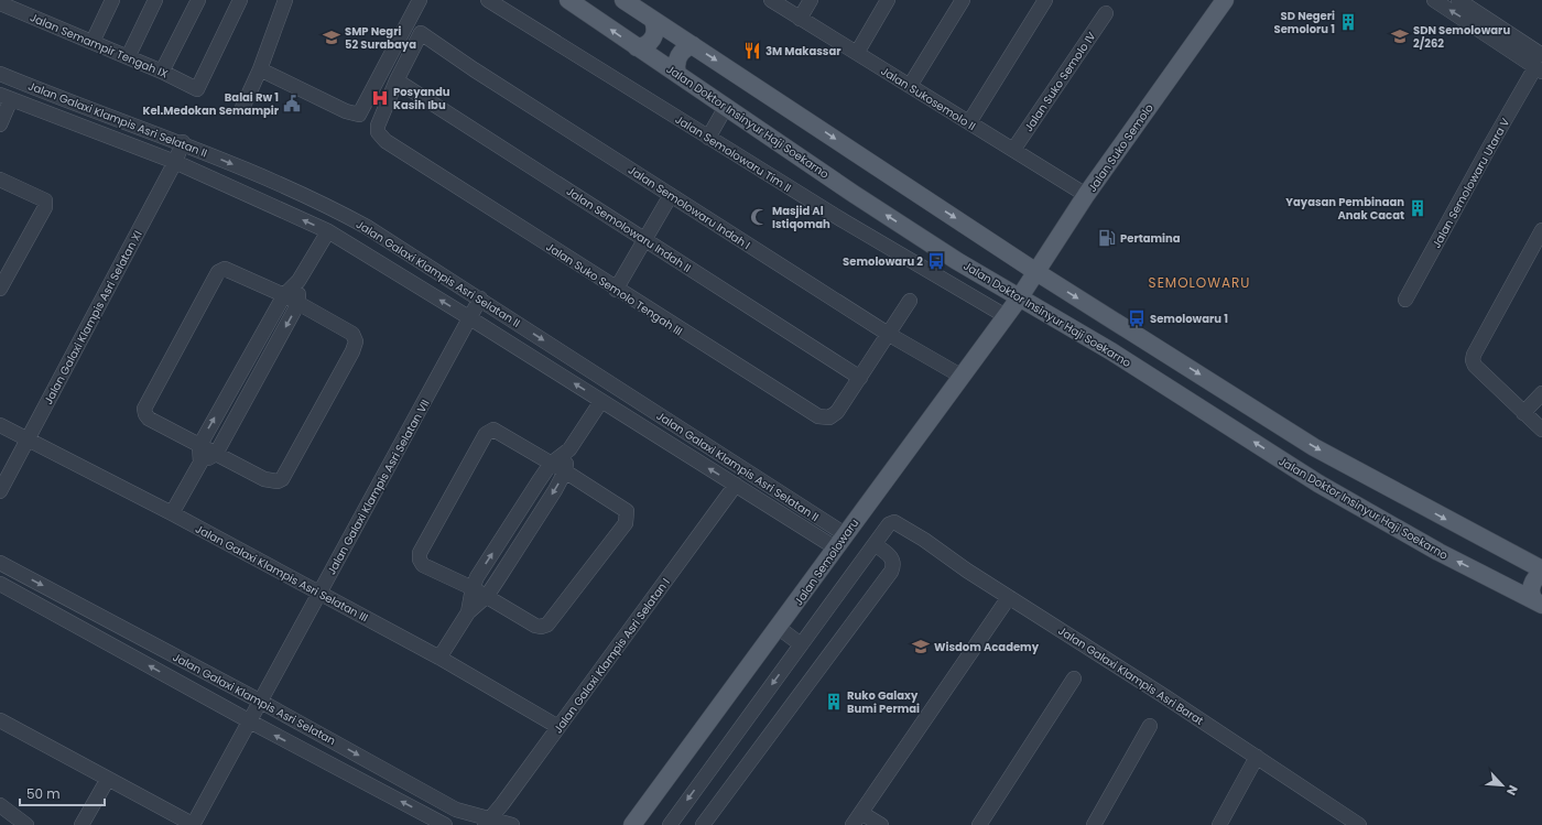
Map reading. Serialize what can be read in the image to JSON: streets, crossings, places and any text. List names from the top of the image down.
{
  "streets": {
    "main road": ["Jalan Doktor Insinyur Haji Soekarno", "Jalan Suko Semolo", "Jalan Semolowaru"],
    "street": [
      "Jalan Semampir Tengah IX",
      "Jalan Suko Semolo IV",
      "Jalan Sukosemolo II",
      "Jalan Galaxi Klampis Asri Selatan II",
      "Jalan Semolowaru Tim II",
      "Jalan Semolowaru Utara V",
      "Jalan Semolowaru Indah I",
      "Jalan Semolowaru Indah II",
      "Jalan Suko Semolo Tengah III",
      "Jalan Galaxi Klampis Asri Selatan XI",
      "Jalan Galaxi Klampis Asri Selatan VII",
      "Jalan Galaxi Klampis Asri Selatan III",
      "Jalan Galaxi Klampis Asri Selatan I",
      "Jalan Galaxi Klampis Asri Barat",
      "Jalan Galaxi Klampis Asri Selatan"
    ]
  },
  "crossings": [
    ["Jalan Suko Semolo IV", "Jalan Sukosemolo II"],
    ["Jalan Sukosemolo II", "Jalan Suko Semolo"],
    ["Jalan Galaxi Klampis Asri Selatan II", "Jalan Galaxi Klampis Asri Selatan XI"],
    ["Jalan Galaxi Klampis Asri Selatan II", "Jalan Galaxi Klampis Asri Selatan VII"],
    ["Jalan Galaxi Klampis Asri Selatan II", "Jalan Semolowaru"],
    ["Jalan Galaxi Klampis Asri Selatan II", "Jalan Galaxi Klampis Asri Selatan I"],
    ["Jalan Doktor Insinyur Haji Soekarno", "Jalan Suko Semolo"],
    ["Jalan Doktor Insinyur Haji Soekarno", "Jalan Semolowaru"],
    ["Jalan Suko Semolo", "Jalan Semolowaru"],
    ["Jalan Semolowaru Tim II", "Jalan Semolowaru"],
    ["Jalan Semolowaru Indah I", "Jalan Suko Semolo Tengah III"],
    ["Jalan Semolowaru Indah I", "Jalan Semolowaru"],
    ["Jalan Semolowaru Indah II", "Jalan Suko Semolo Tengah III"],
    ["Jalan Galaxi Klampis Asri Selatan XI", "Jalan Galaxi Klampis Asri Selatan III"],
    ["Jalan Galaxi Klampis Asri Selatan VII", "Jalan Galaxi Klampis Asri Selatan III"],
    ["Jalan Galaxi Klampis Asri Selatan VII", "Jalan Galaxi Klampis Asri Selatan"],
    ["Jalan Galaxi Klampis Asri Selatan III", "Jalan Galaxi Klampis Asri Selatan I"],
    ["Jalan Galaxi Klampis Asri Selatan I", "Jalan Galaxi Klampis Asri Selatan"]
  ],
  "districts": ["SEMOLOWARU"],
  "places": {
    "building": ["SD Negeri Semoloru 1", "Yayasan Pembinaan Anak Cacat", "Ruko Galaxy Bumi Permai"],
    "school or university": ["SDN Semolowaru 2/262", "SMP Negri 52 Surabaya", "Wisdom Academy"],
    "restaurant": ["3M Makassar"],
    "hospital": ["Posyandu Kasih Ibu"],
    "public building": ["Balai Rw 1 Kel.Medokan Semampir"],
    "mosque": ["Masjid Al Istiqomah"],
    "fuel station": ["Pertamina"],
    "bus stop": ["Semolowaru 2", "Semolowaru 1"]
  },
  "scale_bar": "50 m",
  "north": "bottom right"
}
